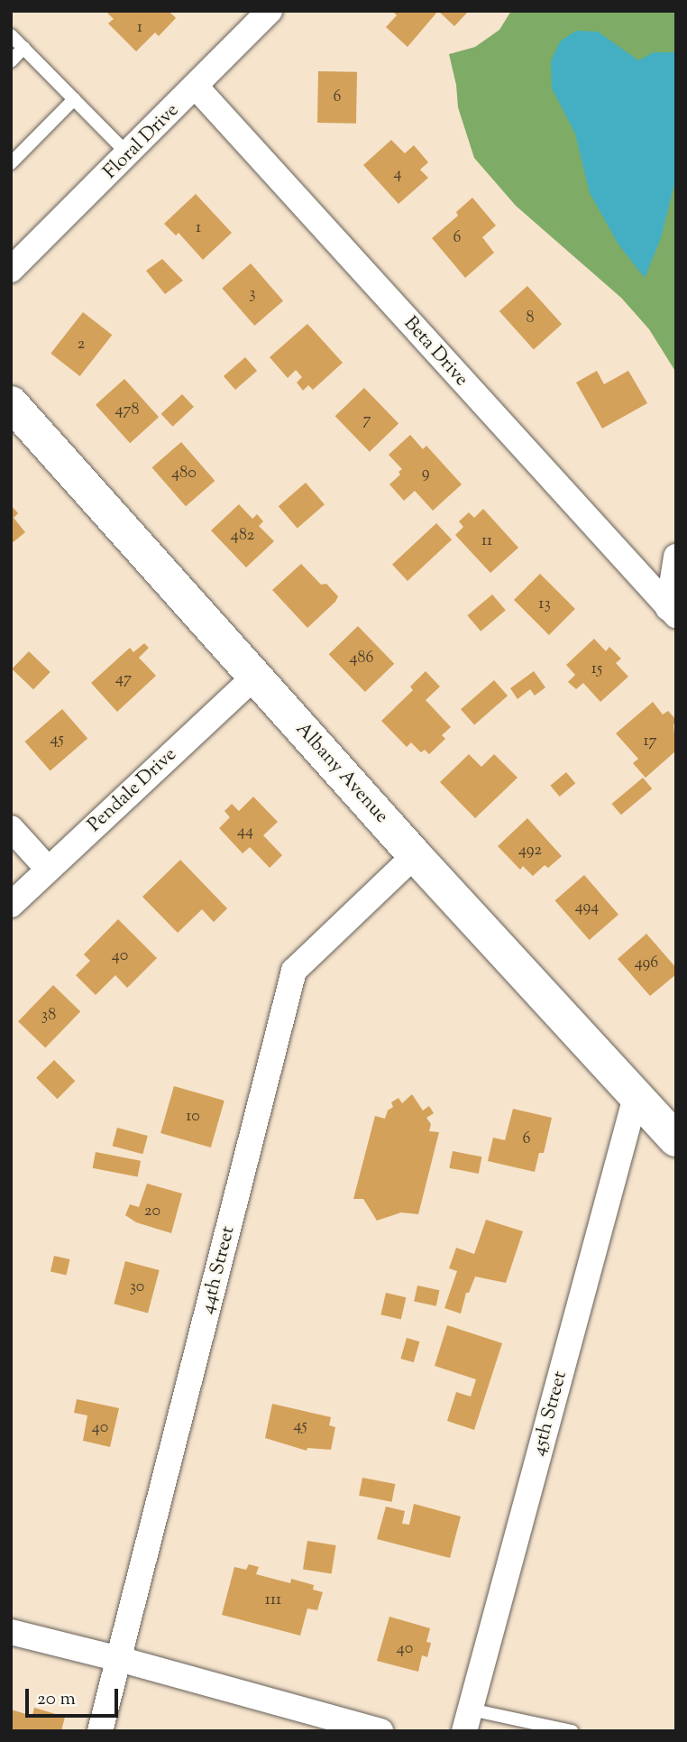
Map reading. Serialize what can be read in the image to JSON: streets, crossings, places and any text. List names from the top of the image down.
{
  "streets": {
    "street": [
      "Floral Drive",
      "Beta Drive",
      "Albany Avenue",
      "Pendale Drive",
      "44th Street",
      "45th Street"
    ]
  },
  "crossings": [
    ["Floral Drive", "Beta Drive"],
    ["Albany Avenue", "Pendale Drive"],
    ["Albany Avenue", "44th Street"],
    ["Albany Avenue", "45th Street"]
  ],
  "house_numbers": [
    "1",
    "6",
    "4",
    "1",
    "6",
    "3",
    "8",
    "2",
    "478",
    "7",
    "480",
    "9",
    "482",
    "11",
    "13",
    "486",
    "15",
    "47",
    "45",
    "17",
    "44",
    "492",
    "494",
    "40",
    "496",
    "38",
    "10",
    "6",
    "20",
    "30",
    "45",
    "40",
    "111",
    "40"
  ],
  "scale_bar": "20 m"
}
